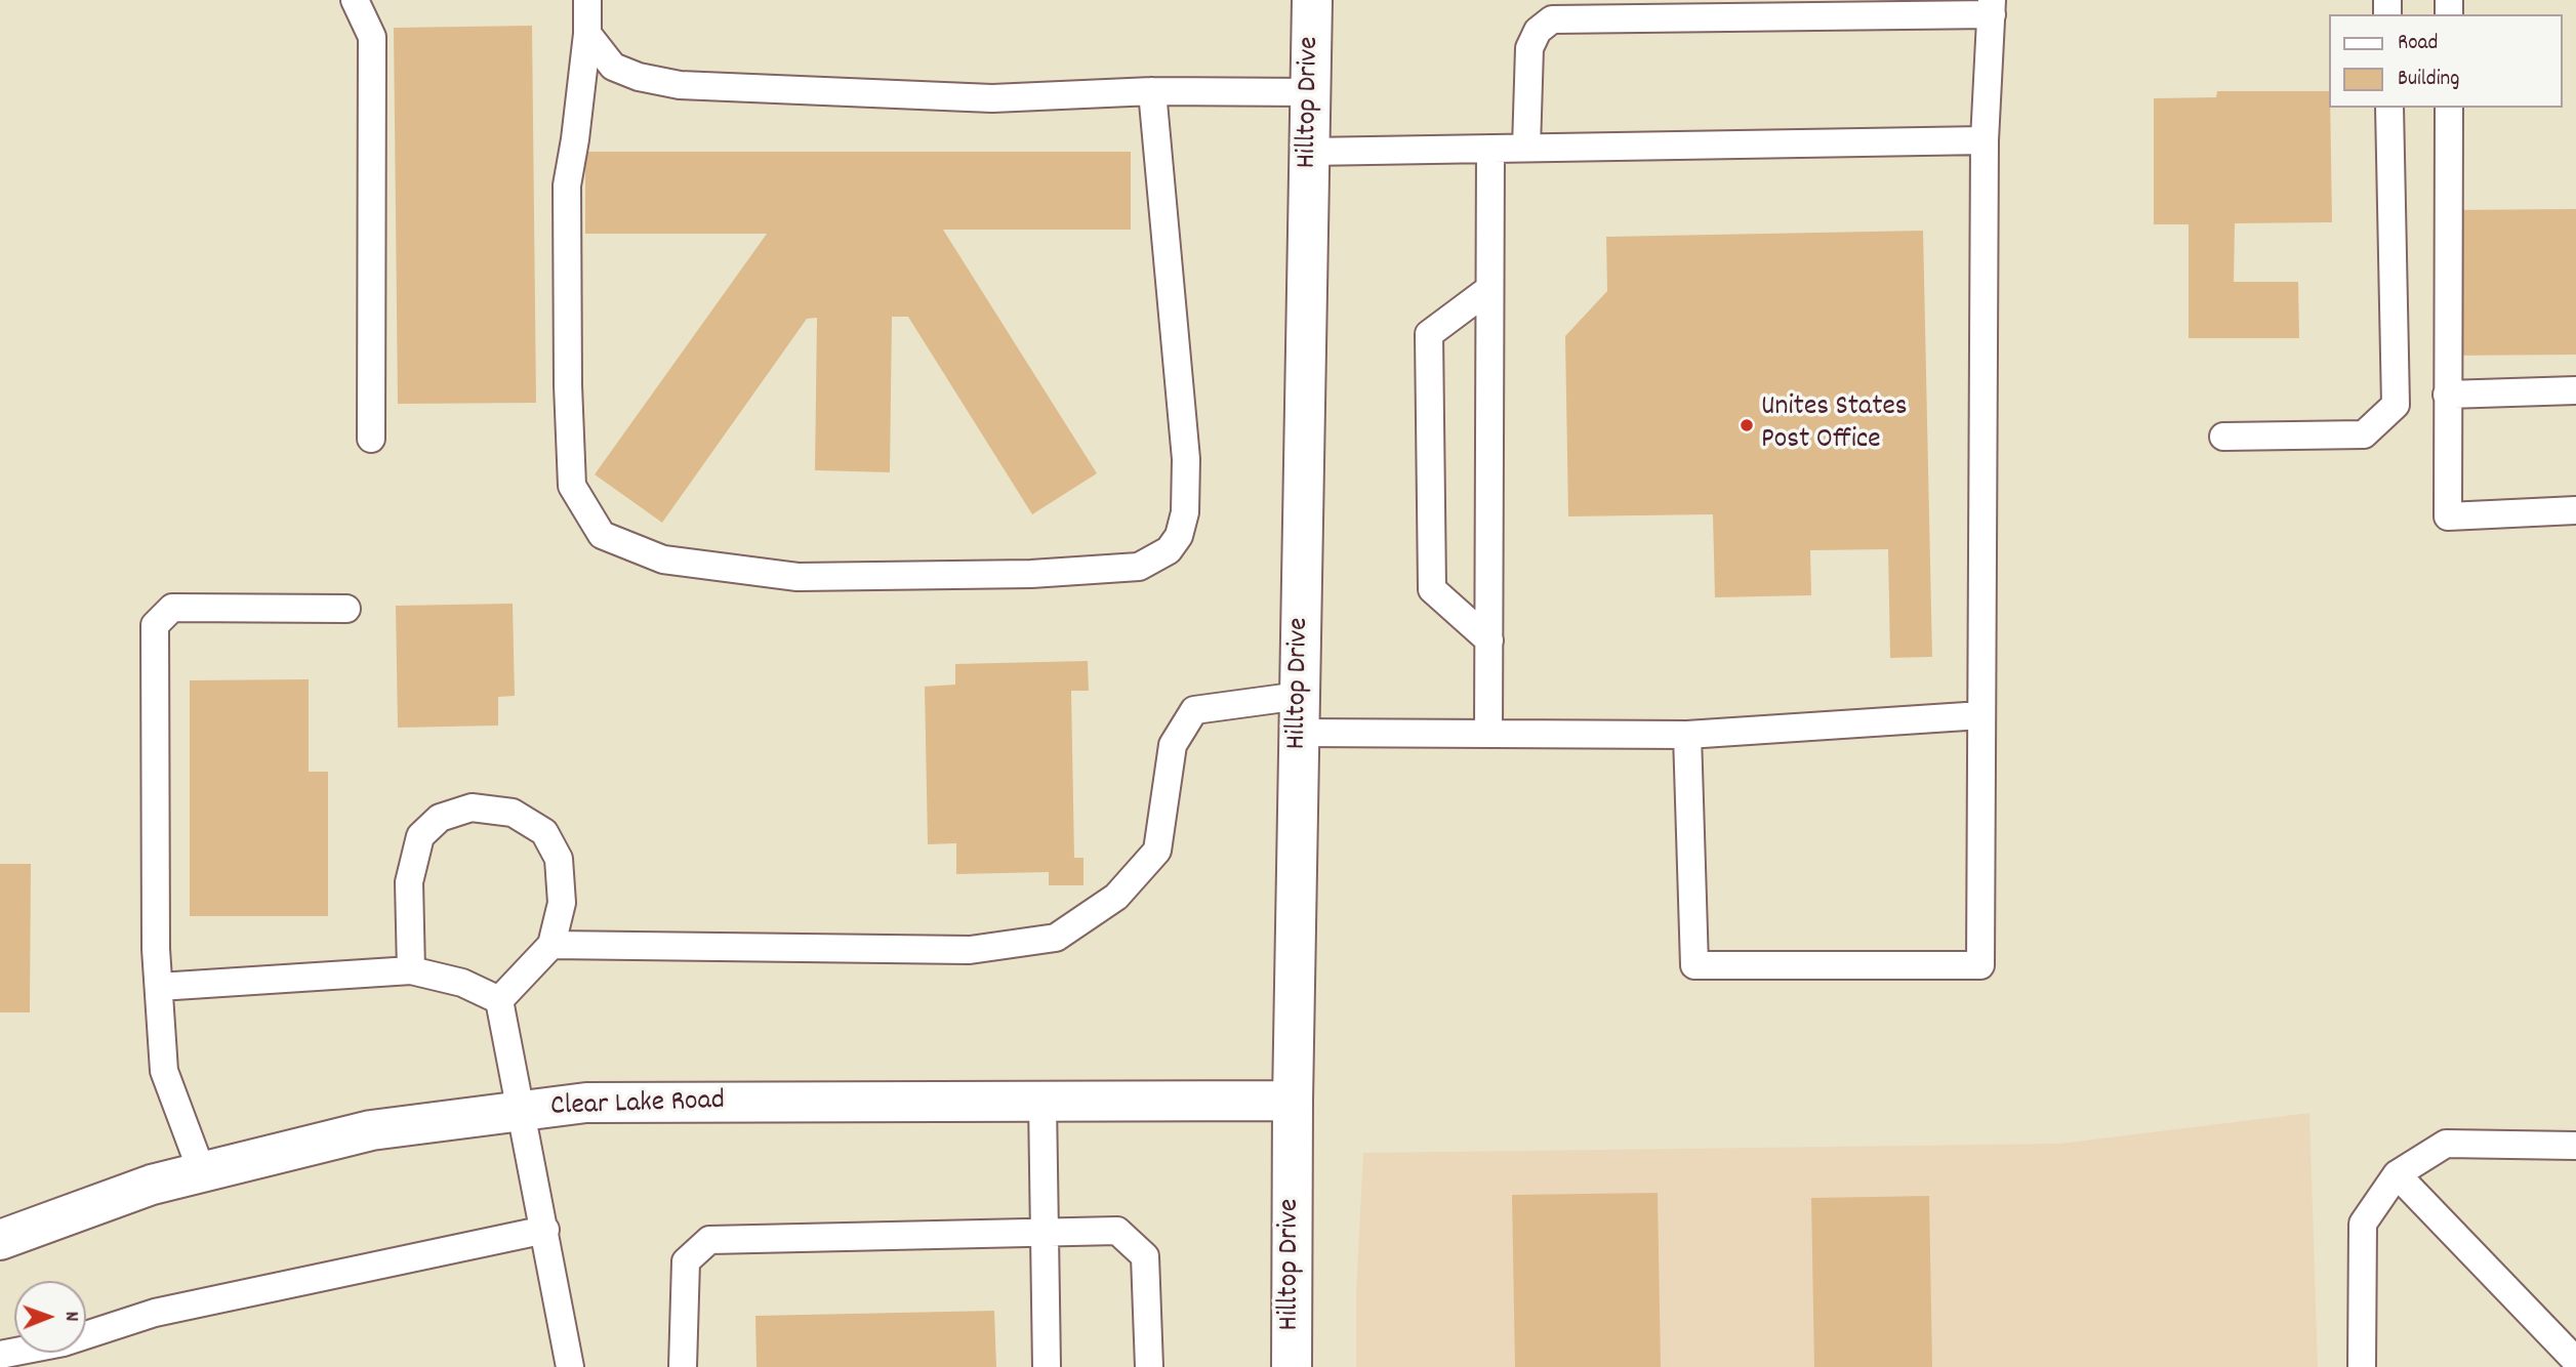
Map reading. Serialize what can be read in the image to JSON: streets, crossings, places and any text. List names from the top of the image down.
{
  "streets": {
    "street": ["Hilltop Drive", "Clear Lake Road"]
  },
  "crossings": [
    ["Hilltop Drive", "Clear Lake Road"]
  ],
  "places": ["Unites States Post Office"],
  "legend": ["Road", "Building"],
  "north": "right"
}
